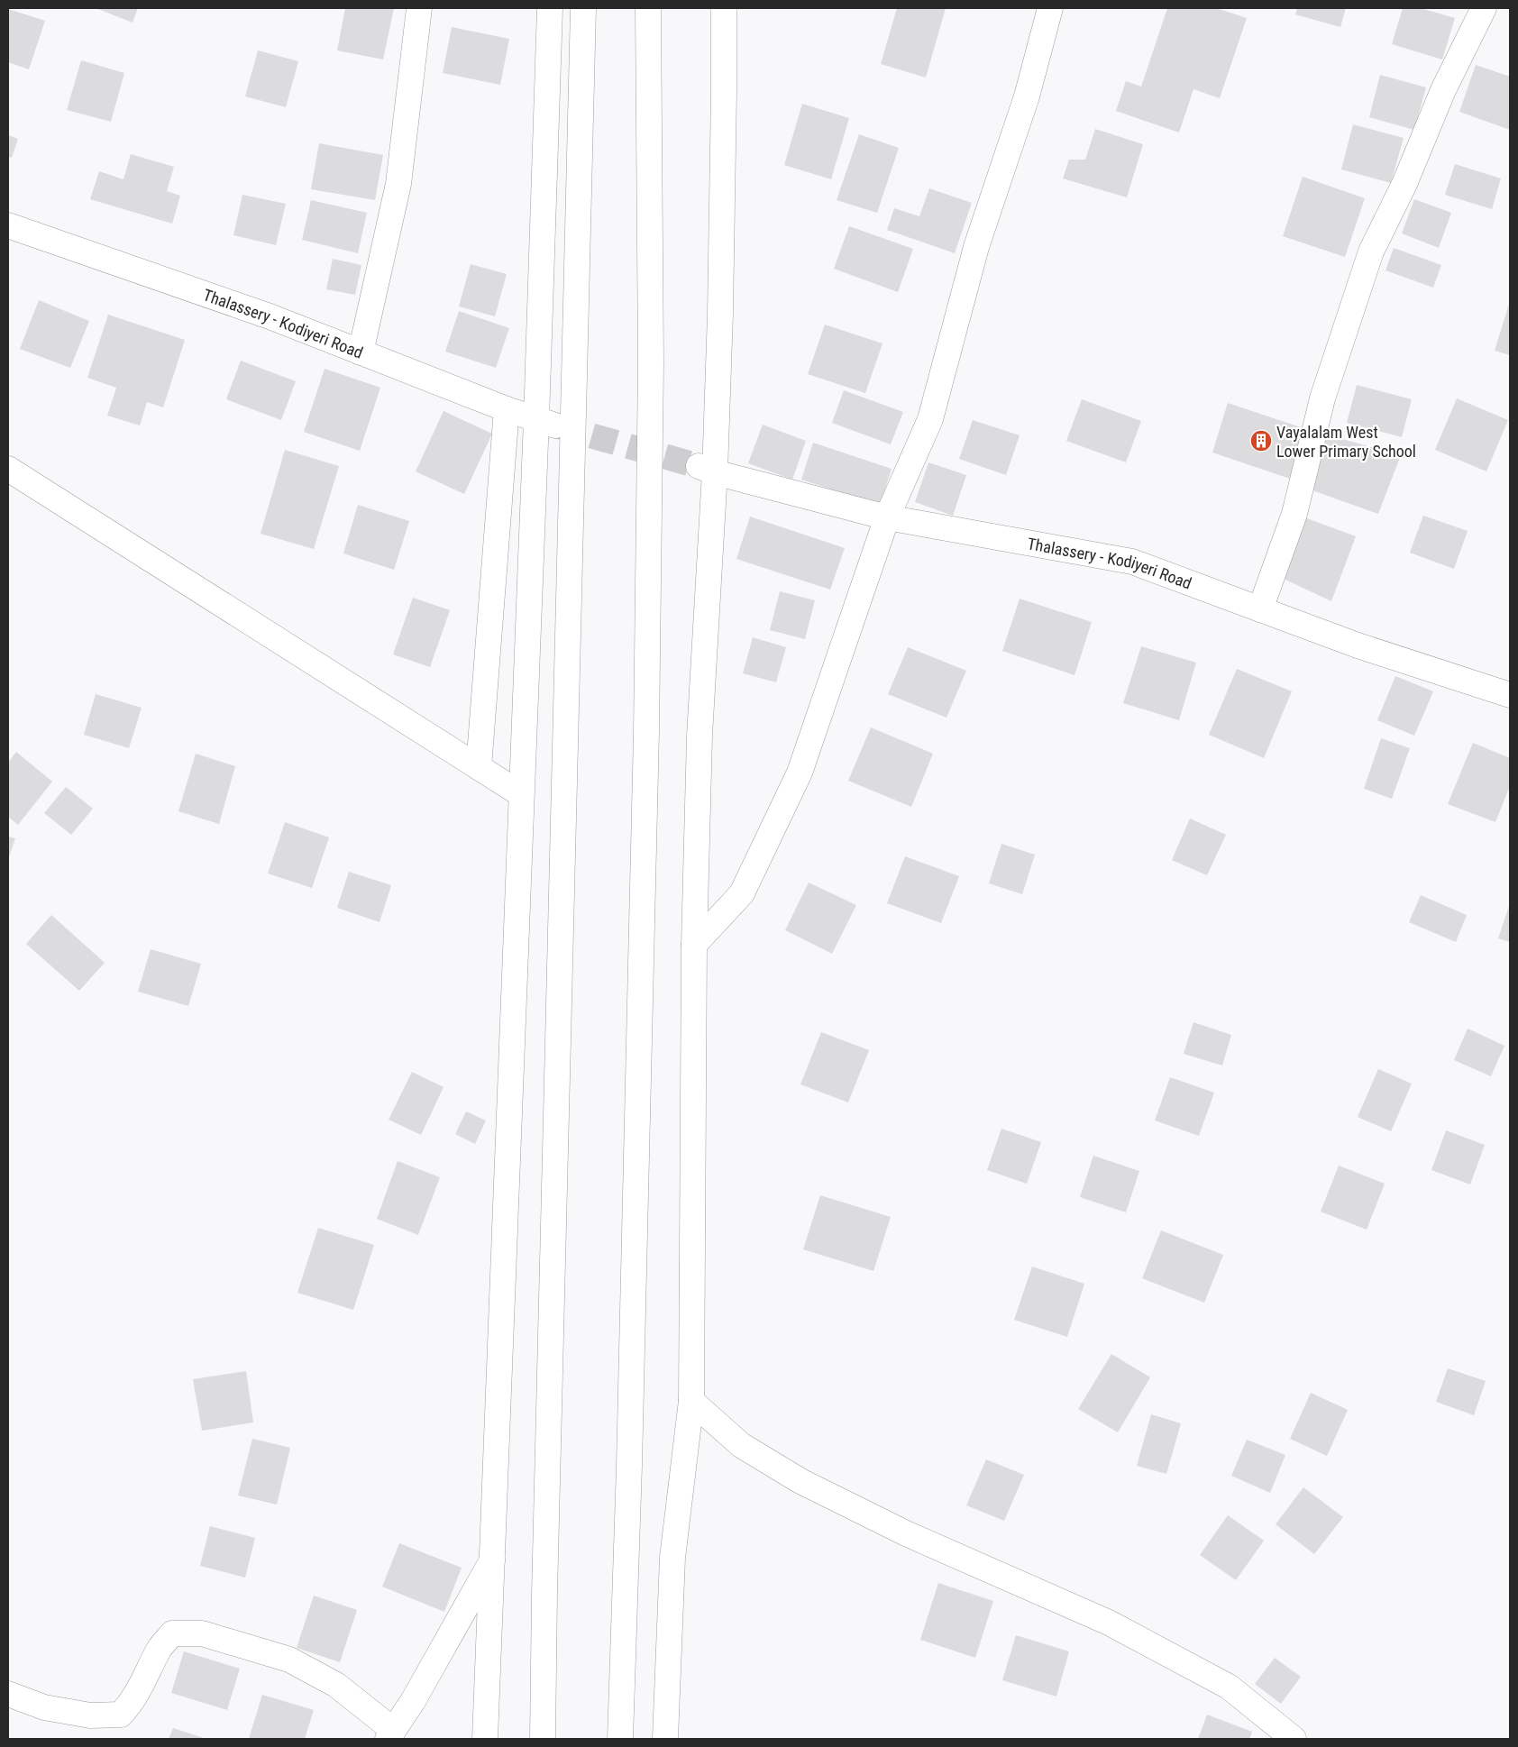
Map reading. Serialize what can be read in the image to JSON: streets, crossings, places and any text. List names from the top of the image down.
{
  "streets": {
    "main road": ["Thalassery - Kodiyeri Road"]
  },
  "places": {
    "building": ["Vayalalam West Lower Primary School"]
  }
}
